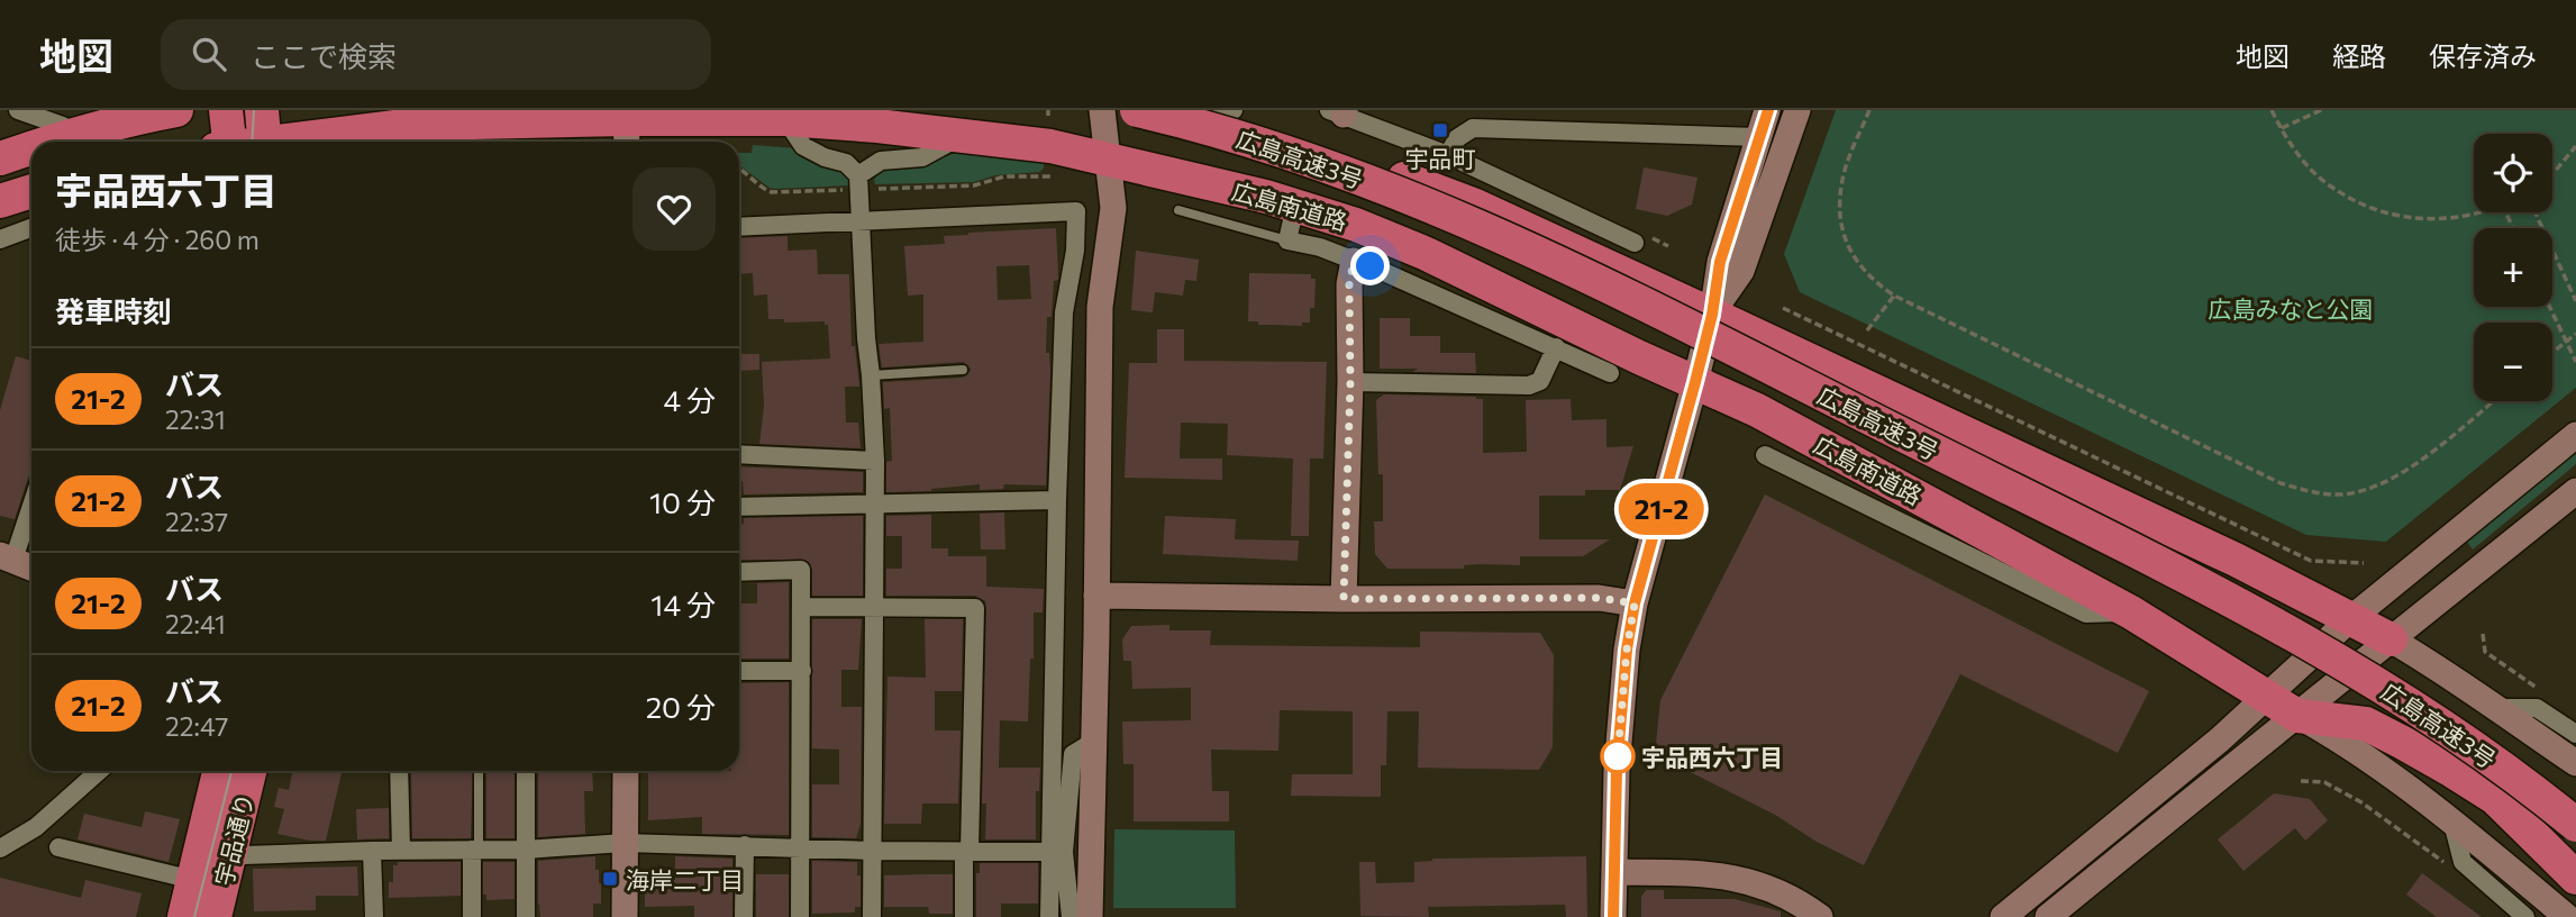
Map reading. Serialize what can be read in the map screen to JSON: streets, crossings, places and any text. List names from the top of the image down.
{
  "streets": {
    "highway": ["広島高速3号", "広島南道路", "宇品通り"]
  },
  "parks": ["広島みなと公園"],
  "places": {
    "transit": ["宇品町", "海岸二丁目"],
    "other": ["宇品西六丁目"]
  },
  "lines": ["bus line 21-2"],
  "page": {
    "header": "地図",
    "search": "ここで検索",
    "nav": ["地図", "経路", "保存済み"],
    "on_map": "21-2",
    "map_buttons": ["+", "−"],
    "heading": [
      ["宇品西六丁目", "徒歩 · 4 分 · 260 m"],
      "発車時刻"
    ],
    "list": [
      {
        "mark": "21-2",
        "name": "バス",
        "note": "22:31",
        "value": "4 分"
      },
      {
        "mark": "21-2",
        "name": "バス",
        "note": "22:37",
        "value": "10 分"
      },
      {
        "mark": "21-2",
        "name": "バス",
        "note": "22:41",
        "value": "14 分"
      },
      {
        "mark": "21-2",
        "name": "バス",
        "note": "22:47",
        "value": "20 分"
      }
    ]
  }
}
